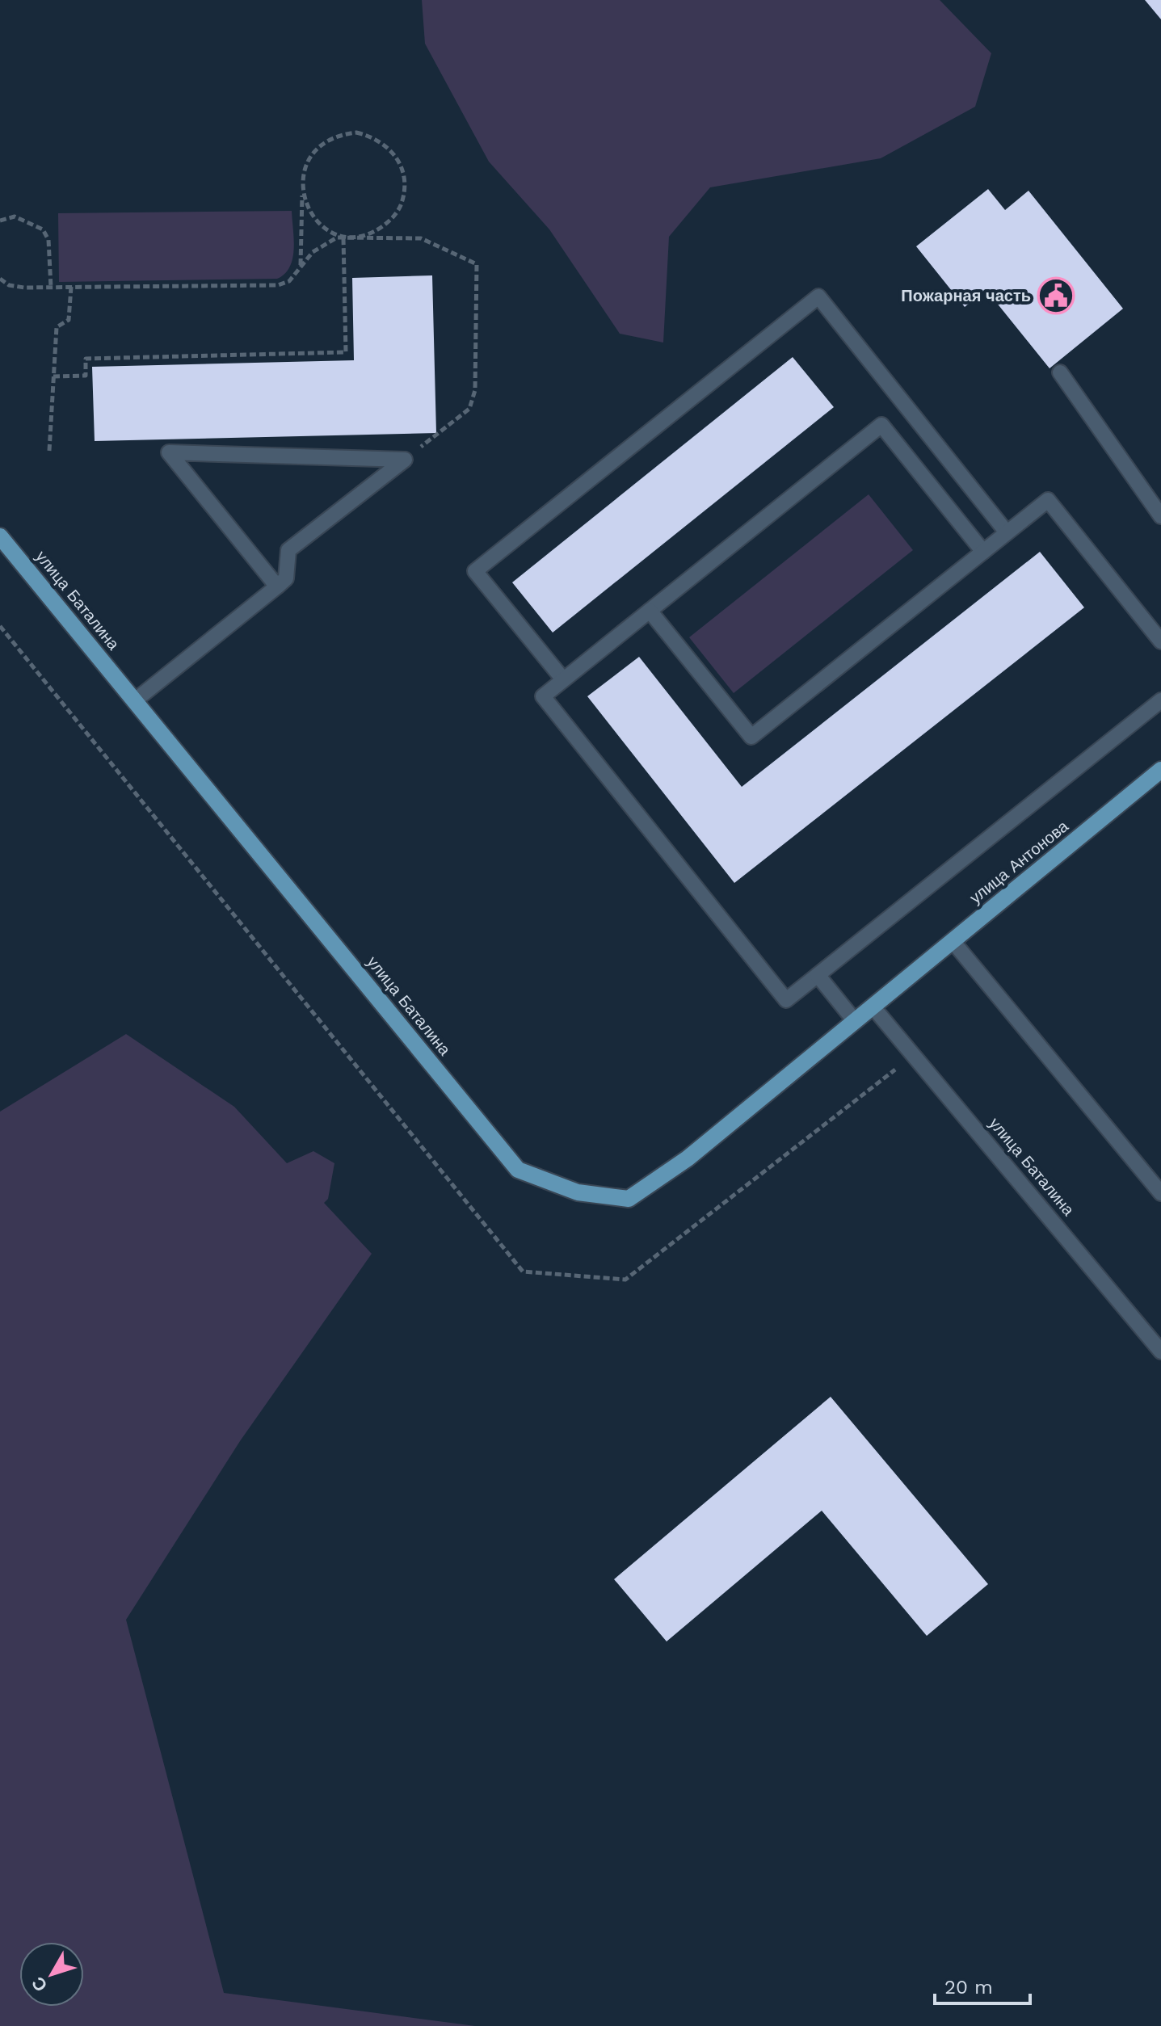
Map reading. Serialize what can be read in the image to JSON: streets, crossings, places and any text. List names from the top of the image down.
{
  "streets": {
    "main road": ["улица Баталина", "улица Антонова"]
  },
  "crossings": [
    ["улица Баталина", "улица Антонова"]
  ],
  "places": {
    "public building": ["Пожарная часть"]
  },
  "scale_bar": "20 m",
  "north": "bottom left"
}
